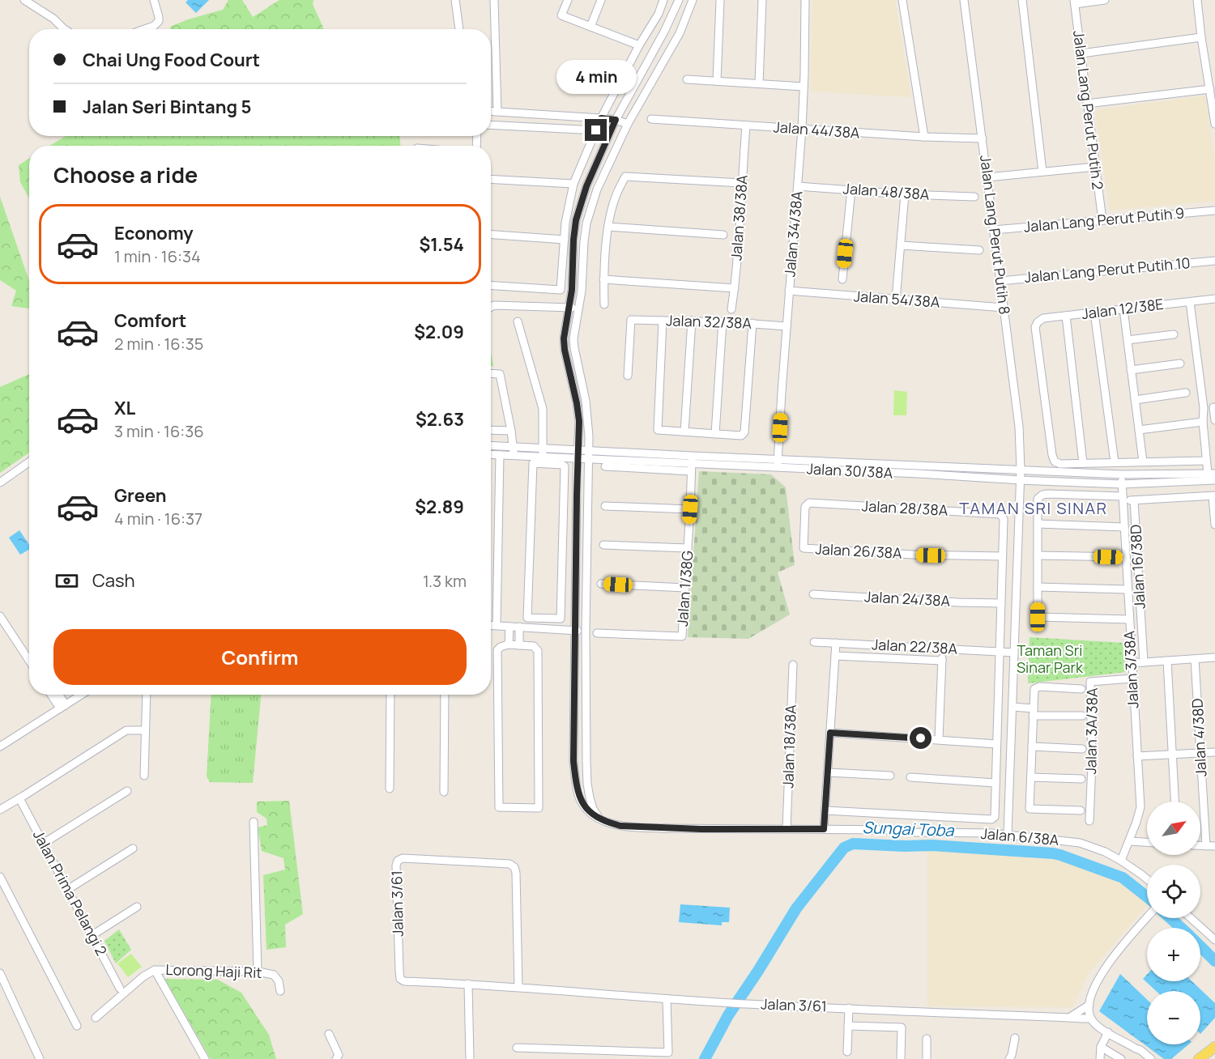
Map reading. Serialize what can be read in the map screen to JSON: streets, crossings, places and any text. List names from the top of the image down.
{
  "streets": {
    "street": [
      "Jalan Lang Perut Putih 2",
      "Jalan 44/38A",
      "Jalan 48/38A",
      "Jalan 38/38A",
      "Jalan Lang Perut Putih 9",
      "Jalan 34/38A",
      "Jalan Lang Perut Putih 8",
      "Jalan Lang Perut Putih 10",
      "Jalan 54/38A",
      "Jalan 12/38E",
      "Jalan 32/38A",
      "Jalan 30/38A",
      "Jalan 28/38A",
      "Jalan 26/38A",
      "Jalan 16/38D",
      "Jalan 1/38G",
      "Jalan 24/38A",
      "Jalan 22/38A",
      "Jalan 3/38A",
      "Jalan 3A/38A",
      "Jalan 4/38D",
      "Jalan 18/38A",
      "Jalan 6/38A",
      "Jalan Prima Pelangi 2",
      "Jalan 3/61",
      "Lorong Haji Rit"
    ]
  },
  "crossings": [
    ["Jalan Lang Perut Putih 2", "Jalan Lang Perut Putih 9"],
    ["Jalan 44/38A", "Jalan 38/38A"],
    ["Jalan 44/38A", "Jalan 34/38A"],
    ["Jalan 44/38A", "Jalan Lang Perut Putih 8"],
    ["Jalan 48/38A", "Jalan 34/38A"],
    ["Jalan Lang Perut Putih 9", "Jalan Lang Perut Putih 8"],
    ["Jalan 34/38A", "Jalan 54/38A"],
    ["Jalan 34/38A", "Jalan 32/38A"],
    ["Jalan 34/38A", "Jalan 30/38A"],
    ["Jalan Lang Perut Putih 8", "Jalan Lang Perut Putih 10"],
    ["Jalan Lang Perut Putih 8", "Jalan 54/38A"],
    ["Jalan Lang Perut Putih 8", "Jalan 30/38A"],
    ["Jalan Lang Perut Putih 8", "Jalan 22/38A"],
    ["Jalan Lang Perut Putih 8", "Jalan 6/38A"],
    ["Jalan 30/38A", "Jalan 1/38G"],
    ["Jalan 30/38A", "Jalan 3/38A"],
    ["Jalan 30/38A", "Jalan 6/38A"],
    ["Jalan 28/38A", "Jalan 26/38A"],
    ["Jalan 3/38A", "Jalan 3A/38A"],
    ["Jalan 3/38A", "Jalan 6/38A"],
    ["Jalan 18/38A", "Jalan 6/38A"]
  ],
  "districts": ["TAMAN SRI SINAR"],
  "water": ["Sungai Toba"],
  "parks": ["Taman Sri Sinar Park"],
  "north": "top right",
  "page": {
    "banner": ["Chai Ung Food Court", "Jalan Seri Bintang 5"],
    "bubble": "4 min",
    "heading": "Choose a ride",
    "list": [
      {
        "name": "Economy",
        "note": "1 min · 16:34",
        "value": "$1.54"
      },
      {
        "name": "Comfort",
        "note": "2 min · 16:35",
        "value": "$2.09"
      },
      {
        "name": "XL",
        "note": "3 min · 16:36",
        "value": "$2.63"
      },
      {
        "name": "Green",
        "note": "4 min · 16:37",
        "value": "$2.89"
      }
    ],
    "pay": ["Cash", "1.3 km"],
    "buttons": "Confirm",
    "map_buttons": ["+", "−"]
  }
}
